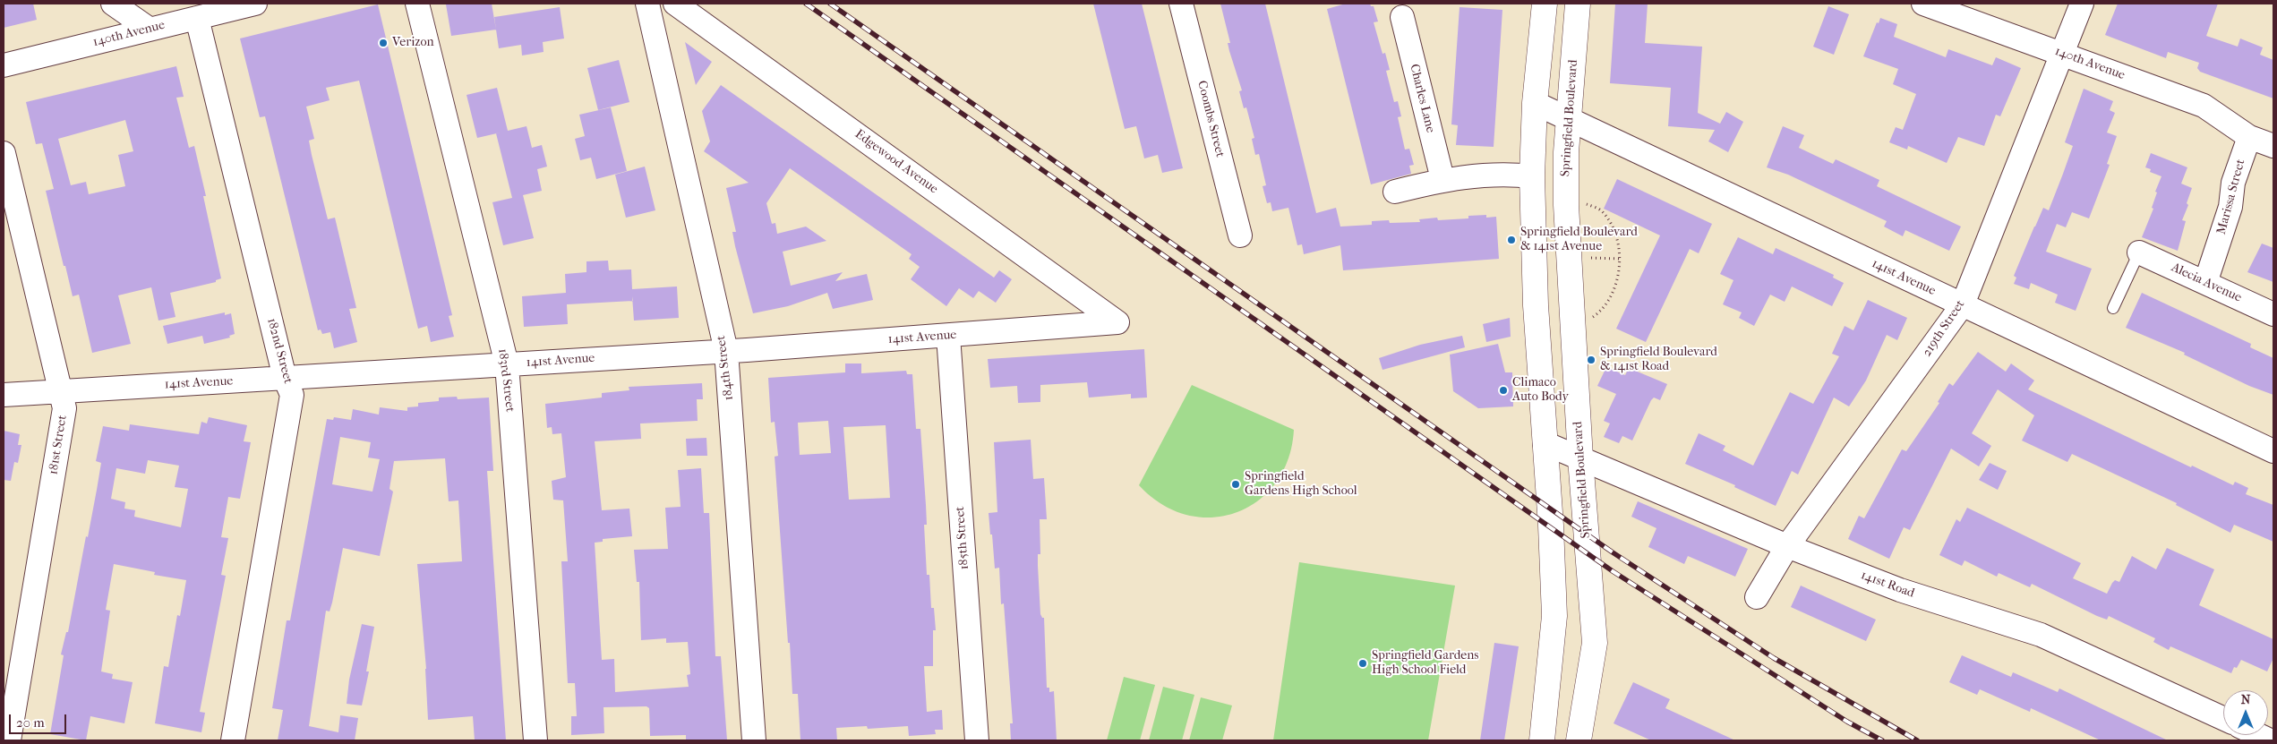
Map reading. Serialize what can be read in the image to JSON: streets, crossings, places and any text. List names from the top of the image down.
{
  "streets": {
    "main road": ["Springfield Boulevard"],
    "street": [
      "140th Avenue",
      "Charles Lane",
      "Coombs Street",
      "Edgewood Avenue",
      "Marissa Street",
      "141st Avenue",
      "Alecia Avenue",
      "219th Street",
      "182nd Street",
      "184th Street",
      "183rd Street",
      "181st Street",
      "185th Street",
      "141st Road"
    ]
  },
  "crossings": [
    ["140th Avenue", "Marissa Street"],
    ["140th Avenue", "219th Street"],
    ["140th Avenue", "182nd Street"],
    ["Springfield Boulevard", "141st Avenue"],
    ["Springfield Boulevard", "141st Road"],
    ["Edgewood Avenue", "141st Avenue"],
    ["Marissa Street", "Alecia Avenue"],
    ["141st Avenue", "219th Street"],
    ["141st Avenue", "182nd Street"],
    ["141st Avenue", "184th Street"],
    ["141st Avenue", "183rd Street"],
    ["141st Avenue", "181st Street"],
    ["141st Avenue", "185th Street"],
    ["219th Street", "141st Road"]
  ],
  "places": [
    "Verizon",
    "Springfield Boulevard & 141st Avenue",
    "Springfield Boulevard & 141st Road",
    "Climaco Auto Body",
    "Springfield Gardens High School",
    "Springfield Gardens High School Field"
  ],
  "scale_bar": "20 m",
  "north": "top"
}
